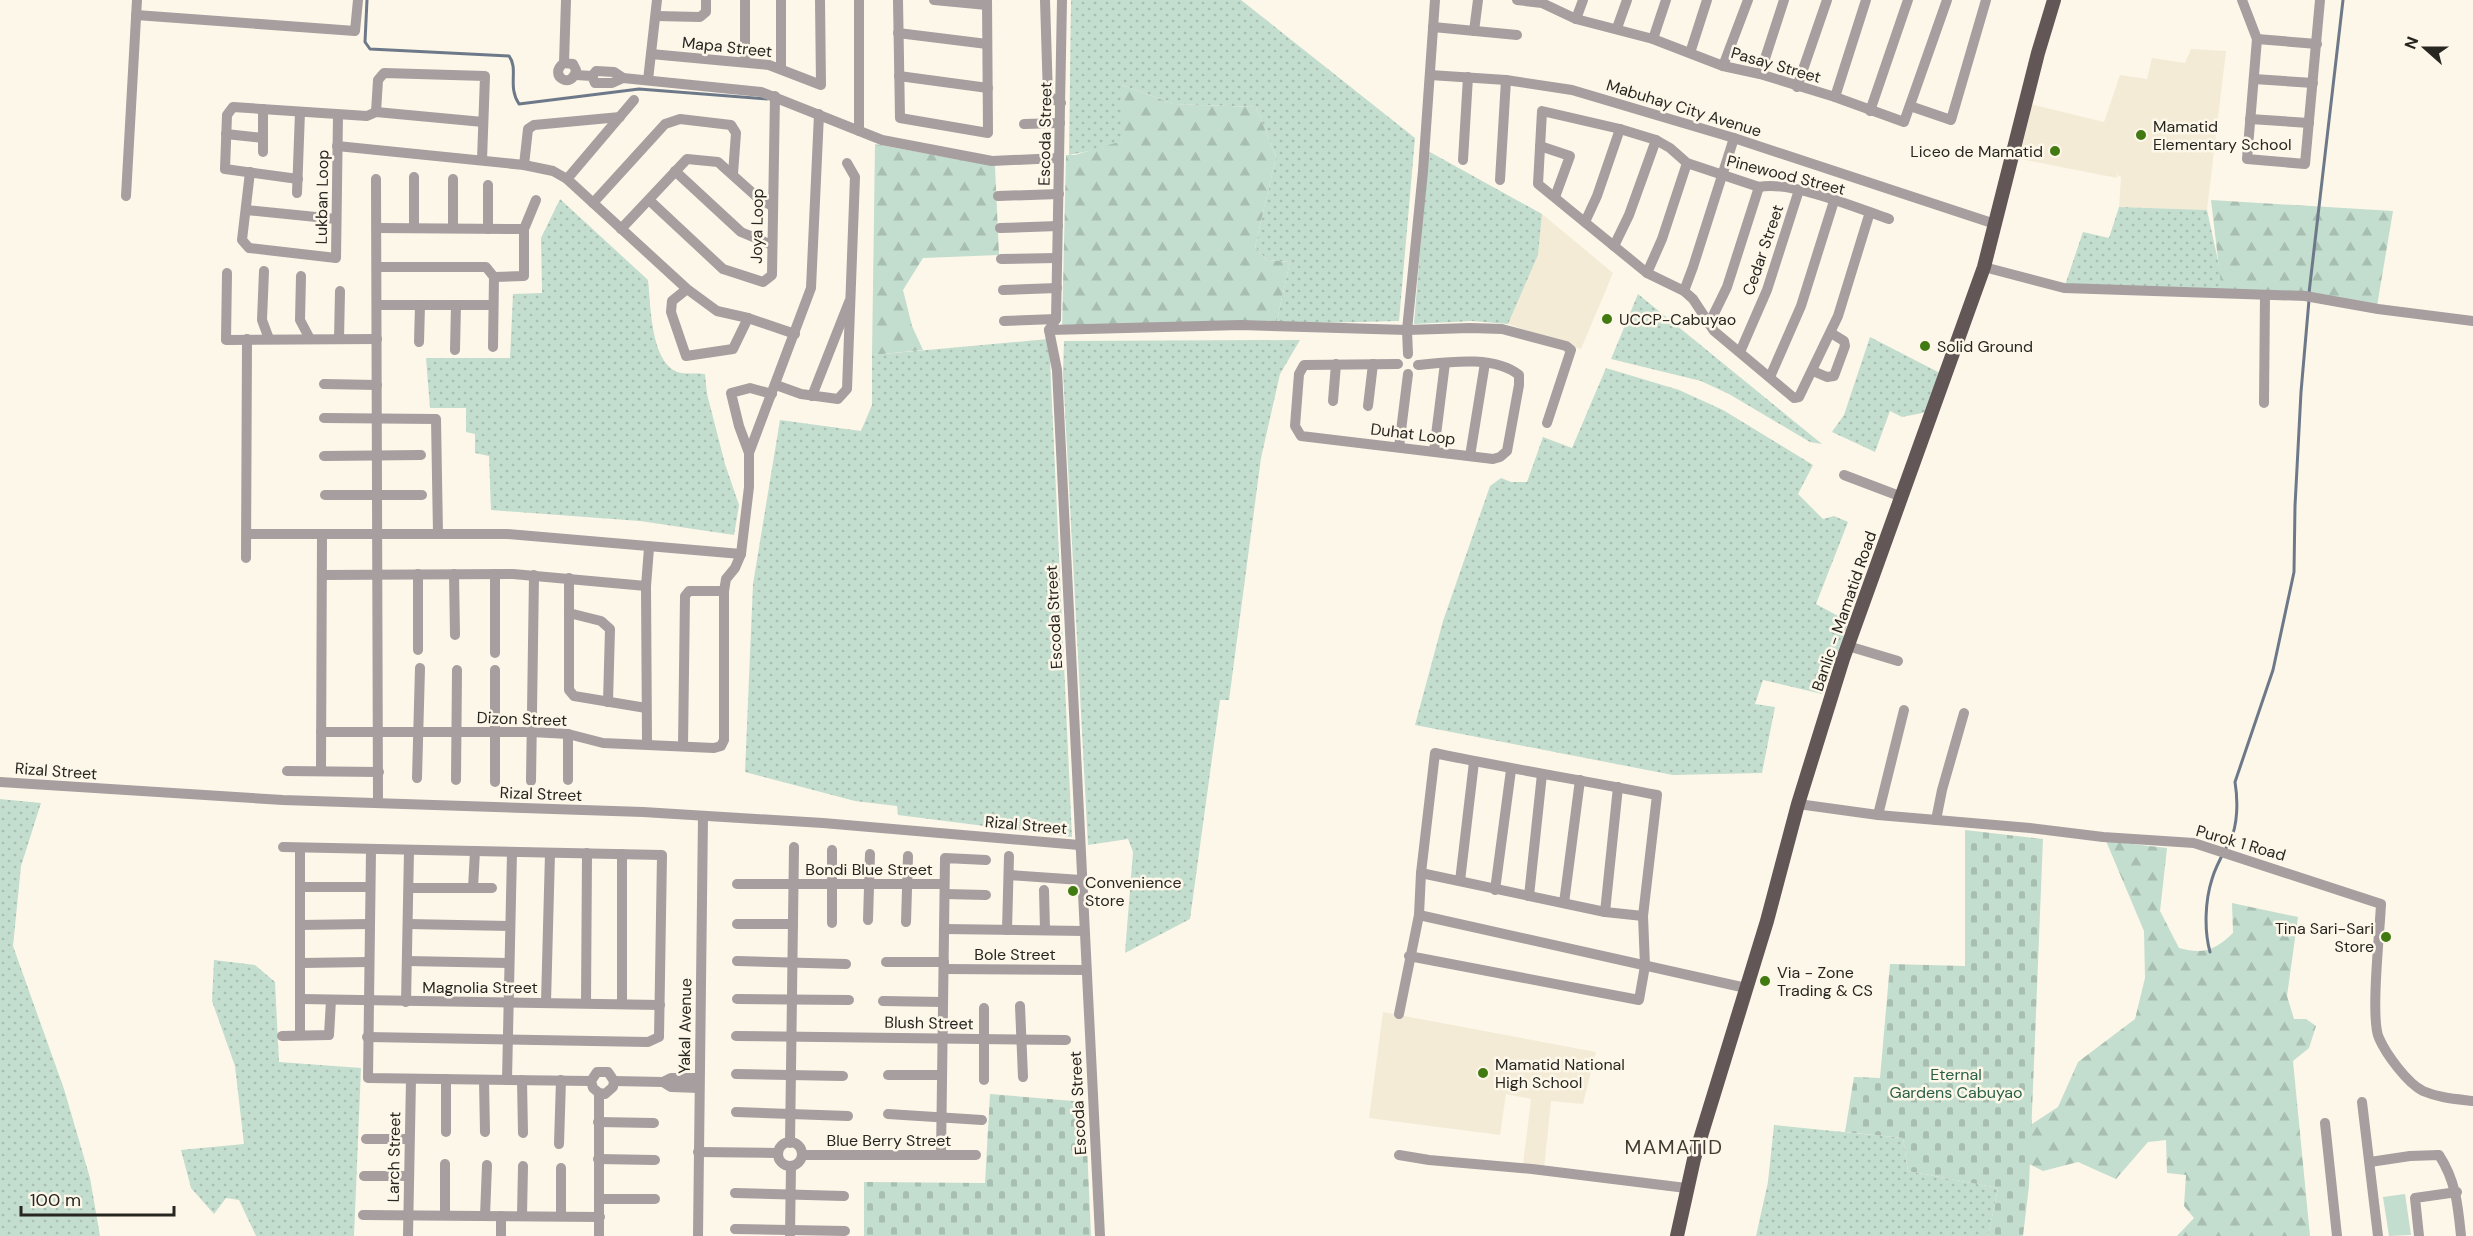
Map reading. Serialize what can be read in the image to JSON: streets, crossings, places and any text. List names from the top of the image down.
{
  "streets": {
    "main road": ["Banlic - Mamatid Road"],
    "street": [
      "Mapa Street",
      "Pasay Street",
      "Mabuhay City Avenue",
      "Escoda Street",
      "Pinewood Street",
      "Lukban Loop",
      "Joya Loop",
      "Cedar Street",
      "Duhat Loop",
      "Dizon Street",
      "Rizal Street",
      "Purok 1 Road",
      "Bondi Blue Street",
      "Bole Street",
      "Magnolia Street",
      "Blush Street",
      "Yakal Avenue",
      "Blue Berry Street",
      "Larch Street"
    ]
  },
  "crossings": [
    ["Mabuhay City Avenue", "Banlic - Mamatid Road"],
    ["Escoda Street", "Rizal Street"],
    ["Escoda Street", "Bole Street"],
    ["Pinewood Street", "Cedar Street"],
    ["Banlic - Mamatid Road", "Purok 1 Road"],
    ["Rizal Street", "Yakal Avenue"]
  ],
  "districts": ["MAMATID"],
  "parks": ["Eternal Gardens Cabuyao"],
  "places": [
    "Mamatid Elementary School",
    "Liceo de Mamatid",
    "UCCP-Cabuyao",
    "Solid Ground",
    "Convenience Store",
    "Tina Sari-Sari Store",
    "Via - Zone Trading & CS",
    "Mamatid National High School"
  ],
  "scale_bar": "100 m",
  "north": "left"
}
